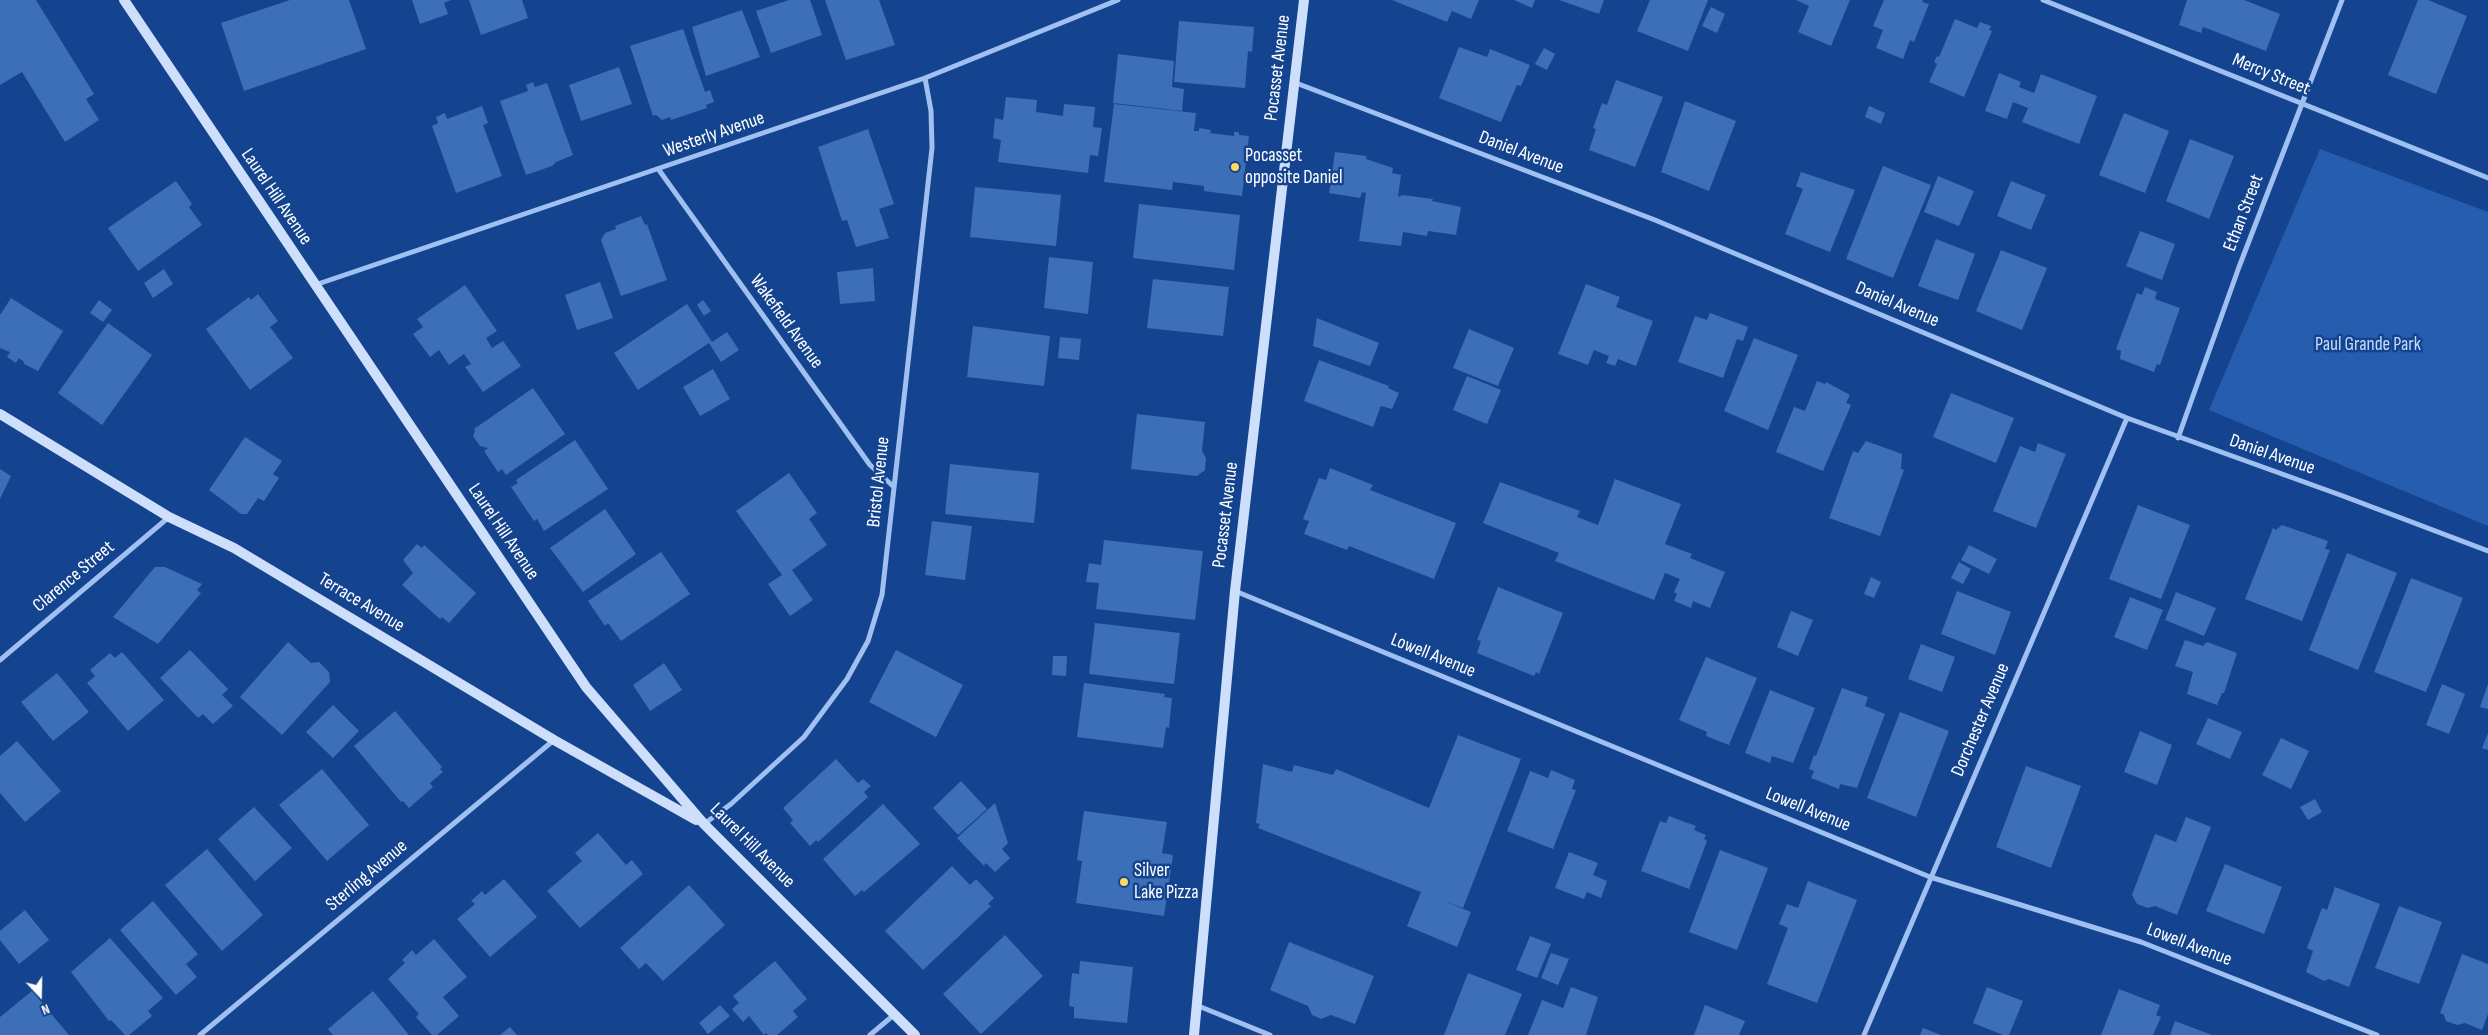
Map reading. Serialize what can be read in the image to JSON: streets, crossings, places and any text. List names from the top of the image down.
{
  "streets": {
    "street": [
      "Pocasset Avenue",
      "Mercy Street",
      "Westerly Avenue",
      "Daniel Avenue",
      "Laurel Hill Avenue",
      "Ethan Street",
      "Wakefield Avenue",
      "Bristol Avenue",
      "Clarence Street",
      "Terrace Avenue",
      "Lowell Avenue",
      "Dorchester Avenue",
      "Sterling Avenue"
    ]
  },
  "crossings": [
    ["Pocasset Avenue", "Daniel Avenue"],
    ["Pocasset Avenue", "Lowell Avenue"],
    ["Mercy Street", "Ethan Street"],
    ["Westerly Avenue", "Laurel Hill Avenue"],
    ["Westerly Avenue", "Wakefield Avenue"],
    ["Westerly Avenue", "Bristol Avenue"],
    ["Daniel Avenue", "Ethan Street"],
    ["Daniel Avenue", "Dorchester Avenue"],
    ["Laurel Hill Avenue", "Bristol Avenue"],
    ["Laurel Hill Avenue", "Terrace Avenue"],
    ["Wakefield Avenue", "Bristol Avenue"],
    ["Bristol Avenue", "Terrace Avenue"],
    ["Clarence Street", "Terrace Avenue"],
    ["Terrace Avenue", "Sterling Avenue"],
    ["Lowell Avenue", "Dorchester Avenue"]
  ],
  "parks": ["Paul Grande Park"],
  "places": ["Pocasset opposite Daniel", "Silver Lake Pizza"],
  "north": "bottom"
}
